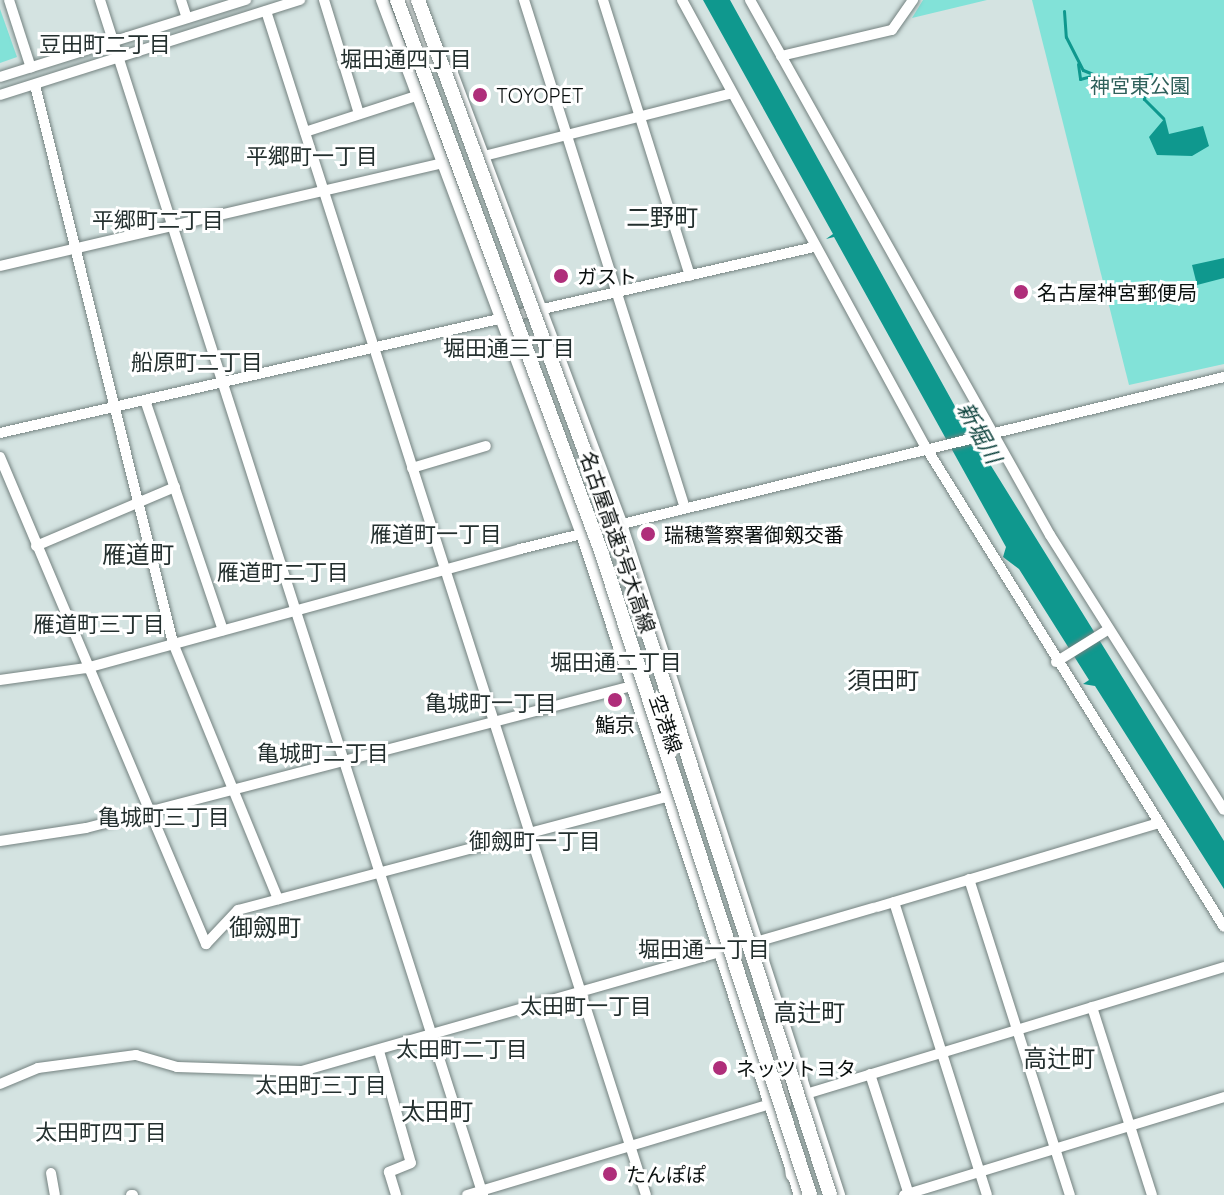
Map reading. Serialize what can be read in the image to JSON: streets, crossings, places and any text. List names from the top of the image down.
{
  "streets": {
    "highway": ["名古屋高速3号大高線"],
    "main road": ["空港線"]
  },
  "districts": [
    "豆田町二丁目",
    "堀田通四丁目",
    "平郷町一丁目",
    "二野町",
    "平郷町二丁目",
    "堀田通三丁目",
    "船原町二丁目",
    "雁道町一丁目",
    "雁道町",
    "雁道町二丁目",
    "雁道町三丁目",
    "堀田通二丁目",
    "須田町",
    "亀城町一丁目",
    "亀城町二丁目",
    "亀城町三丁目",
    "御劔町一丁目",
    "御劔町",
    "堀田通一丁目",
    "太田町一丁目",
    "高辻町",
    "太田町二丁目",
    "高辻町",
    "太田町三丁目",
    "太田町",
    "太田町四丁目"
  ],
  "water": ["新堀川"],
  "parks": ["神宮東公園"],
  "places": [
    "TOYOPET",
    "ガスト",
    "名古屋神宮郵便局",
    "瑞穂警察署御剱交番",
    "鮨京",
    "ネッツトヨタ",
    "たんぽぽ"
  ]
}
